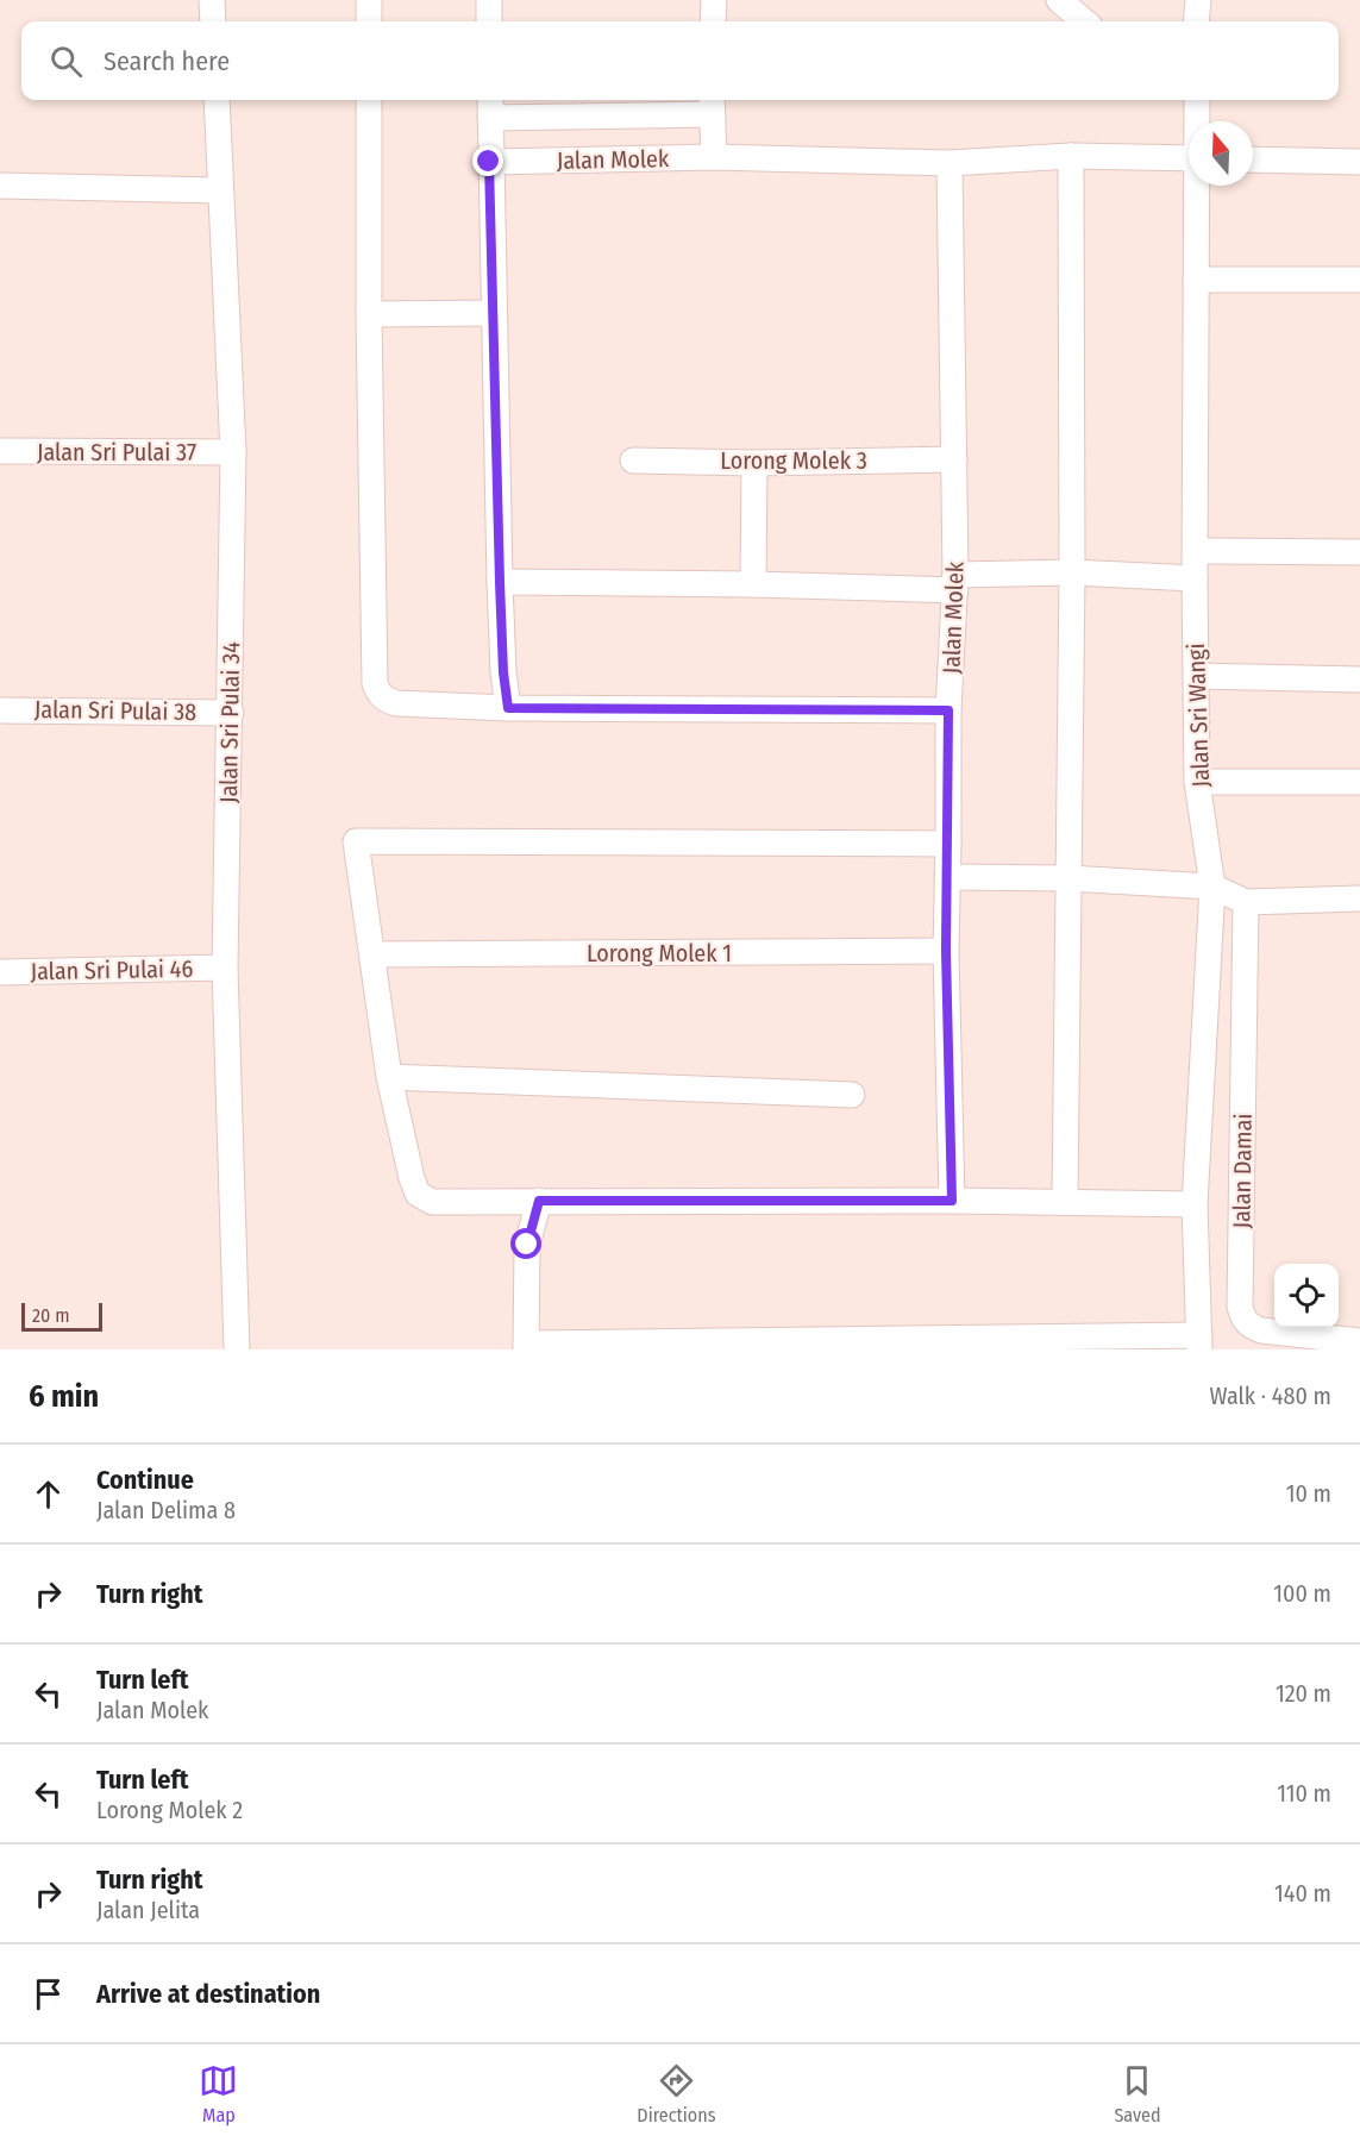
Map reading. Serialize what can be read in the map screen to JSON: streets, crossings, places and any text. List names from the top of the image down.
{
  "streets": {
    "street": [
      "Jalan Molek",
      "Jalan Sri Pulai 37",
      "Lorong Molek 3",
      "Jalan Sri Pulai 38",
      "Jalan Sri Wangi",
      "Jalan Sri Pulai 34",
      "Lorong Molek 1",
      "Jalan Sri Pulai 46",
      "Jalan Damai"
    ]
  },
  "crossings": [
    ["Jalan Molek", "Lorong Molek 3"],
    ["Jalan Molek", "Lorong Molek 1"],
    ["Jalan Sri Pulai 37", "Jalan Sri Pulai 34"],
    ["Jalan Sri Pulai 38", "Jalan Sri Pulai 34"],
    ["Jalan Sri Pulai 34", "Jalan Sri Pulai 46"]
  ],
  "scale_bar": "20 m",
  "north": "top",
  "page": {
    "search": "Search here",
    "scale": "20 m",
    "heading": ["6 min", "Walk · 480 m"],
    "list": [
      ["Continue", "Jalan Delima 8", "10 m"],
      ["Turn right", "100 m"],
      ["Turn left", "Jalan Molek", "120 m"],
      ["Turn left", "Lorong Molek 2", "110 m"],
      ["Turn right", "Jalan Jelita", "140 m"],
      "Arrive at destination"
    ],
    "nav": ["Map", "Directions", "Saved"]
  }
}
